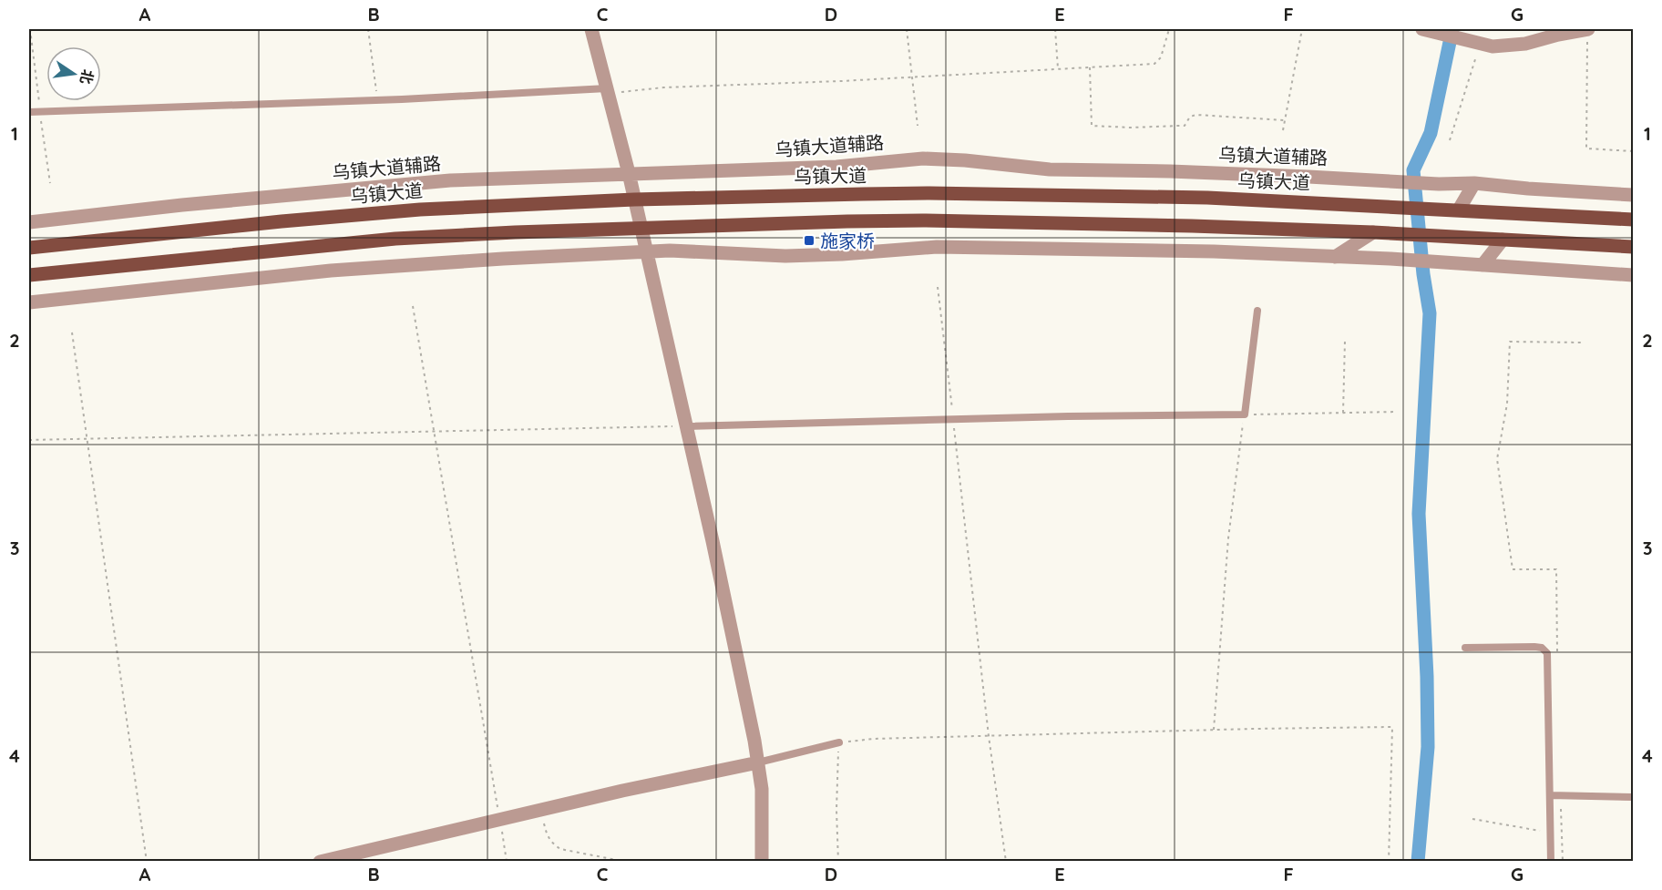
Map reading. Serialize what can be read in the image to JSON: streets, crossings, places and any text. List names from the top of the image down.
{
  "streets": {
    "main road": ["乌镇大道"],
    "street": ["乌镇大道辅路"]
  },
  "places": {
    "transit": ["施家桥"]
  },
  "north": "right",
  "grid": {
    "columns": [
      "A",
      "B",
      "C",
      "D",
      "E",
      "F",
      "G"
    ],
    "rows": [
      "1",
      "2",
      "3",
      "4"
    ]
  }
}
